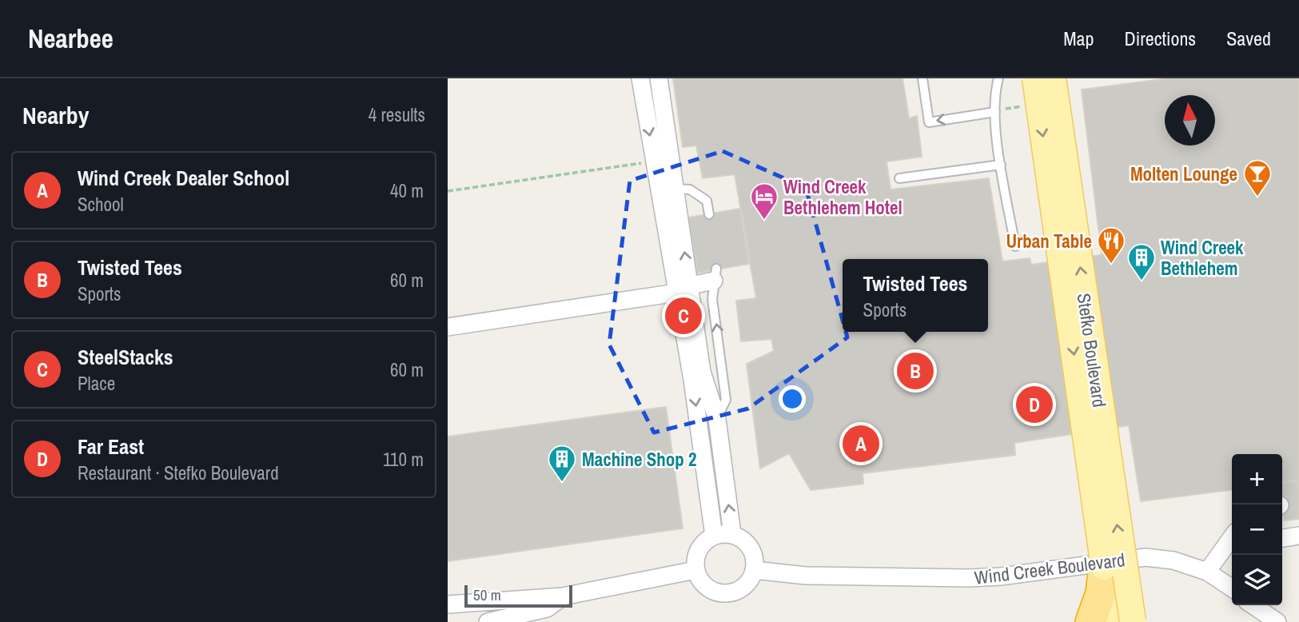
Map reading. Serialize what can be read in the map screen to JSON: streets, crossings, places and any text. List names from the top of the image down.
{
  "streets": {
    "main road": ["Stefko Boulevard"],
    "street": ["Wind Creek Boulevard"]
  },
  "places": {
    "bar": ["Molten Lounge"],
    "hotel": ["Wind Creek Bethlehem Hotel"],
    "restaurant": ["Urban Table"],
    "building": ["Wind Creek Bethlehem", "Machine Shop 2"]
  },
  "scale_bar": "50 m",
  "north": "top",
  "page": {
    "header": "Nearbee",
    "nav": ["Map", "Directions", "Saved"],
    "heading": ["Nearby", "4 results"],
    "list": [
      {
        "mark": "A",
        "name": "Wind Creek Dealer School",
        "note": "School",
        "value": "40 m"
      },
      {
        "mark": "B",
        "name": "Twisted Tees",
        "note": "Sports",
        "value": "60 m"
      },
      {
        "mark": "C",
        "name": "SteelStacks",
        "note": "Place",
        "value": "60 m"
      },
      {
        "mark": "D",
        "name": "Far East",
        "note": "Restaurant · Stefko Boulevard",
        "value": "110 m"
      }
    ],
    "popup": ["Twisted Tees", "Sports"],
    "pins": [
      "C",
      "B",
      "D",
      "A"
    ],
    "map_buttons": ["+", "−"],
    "scale": "50 m"
  }
}
